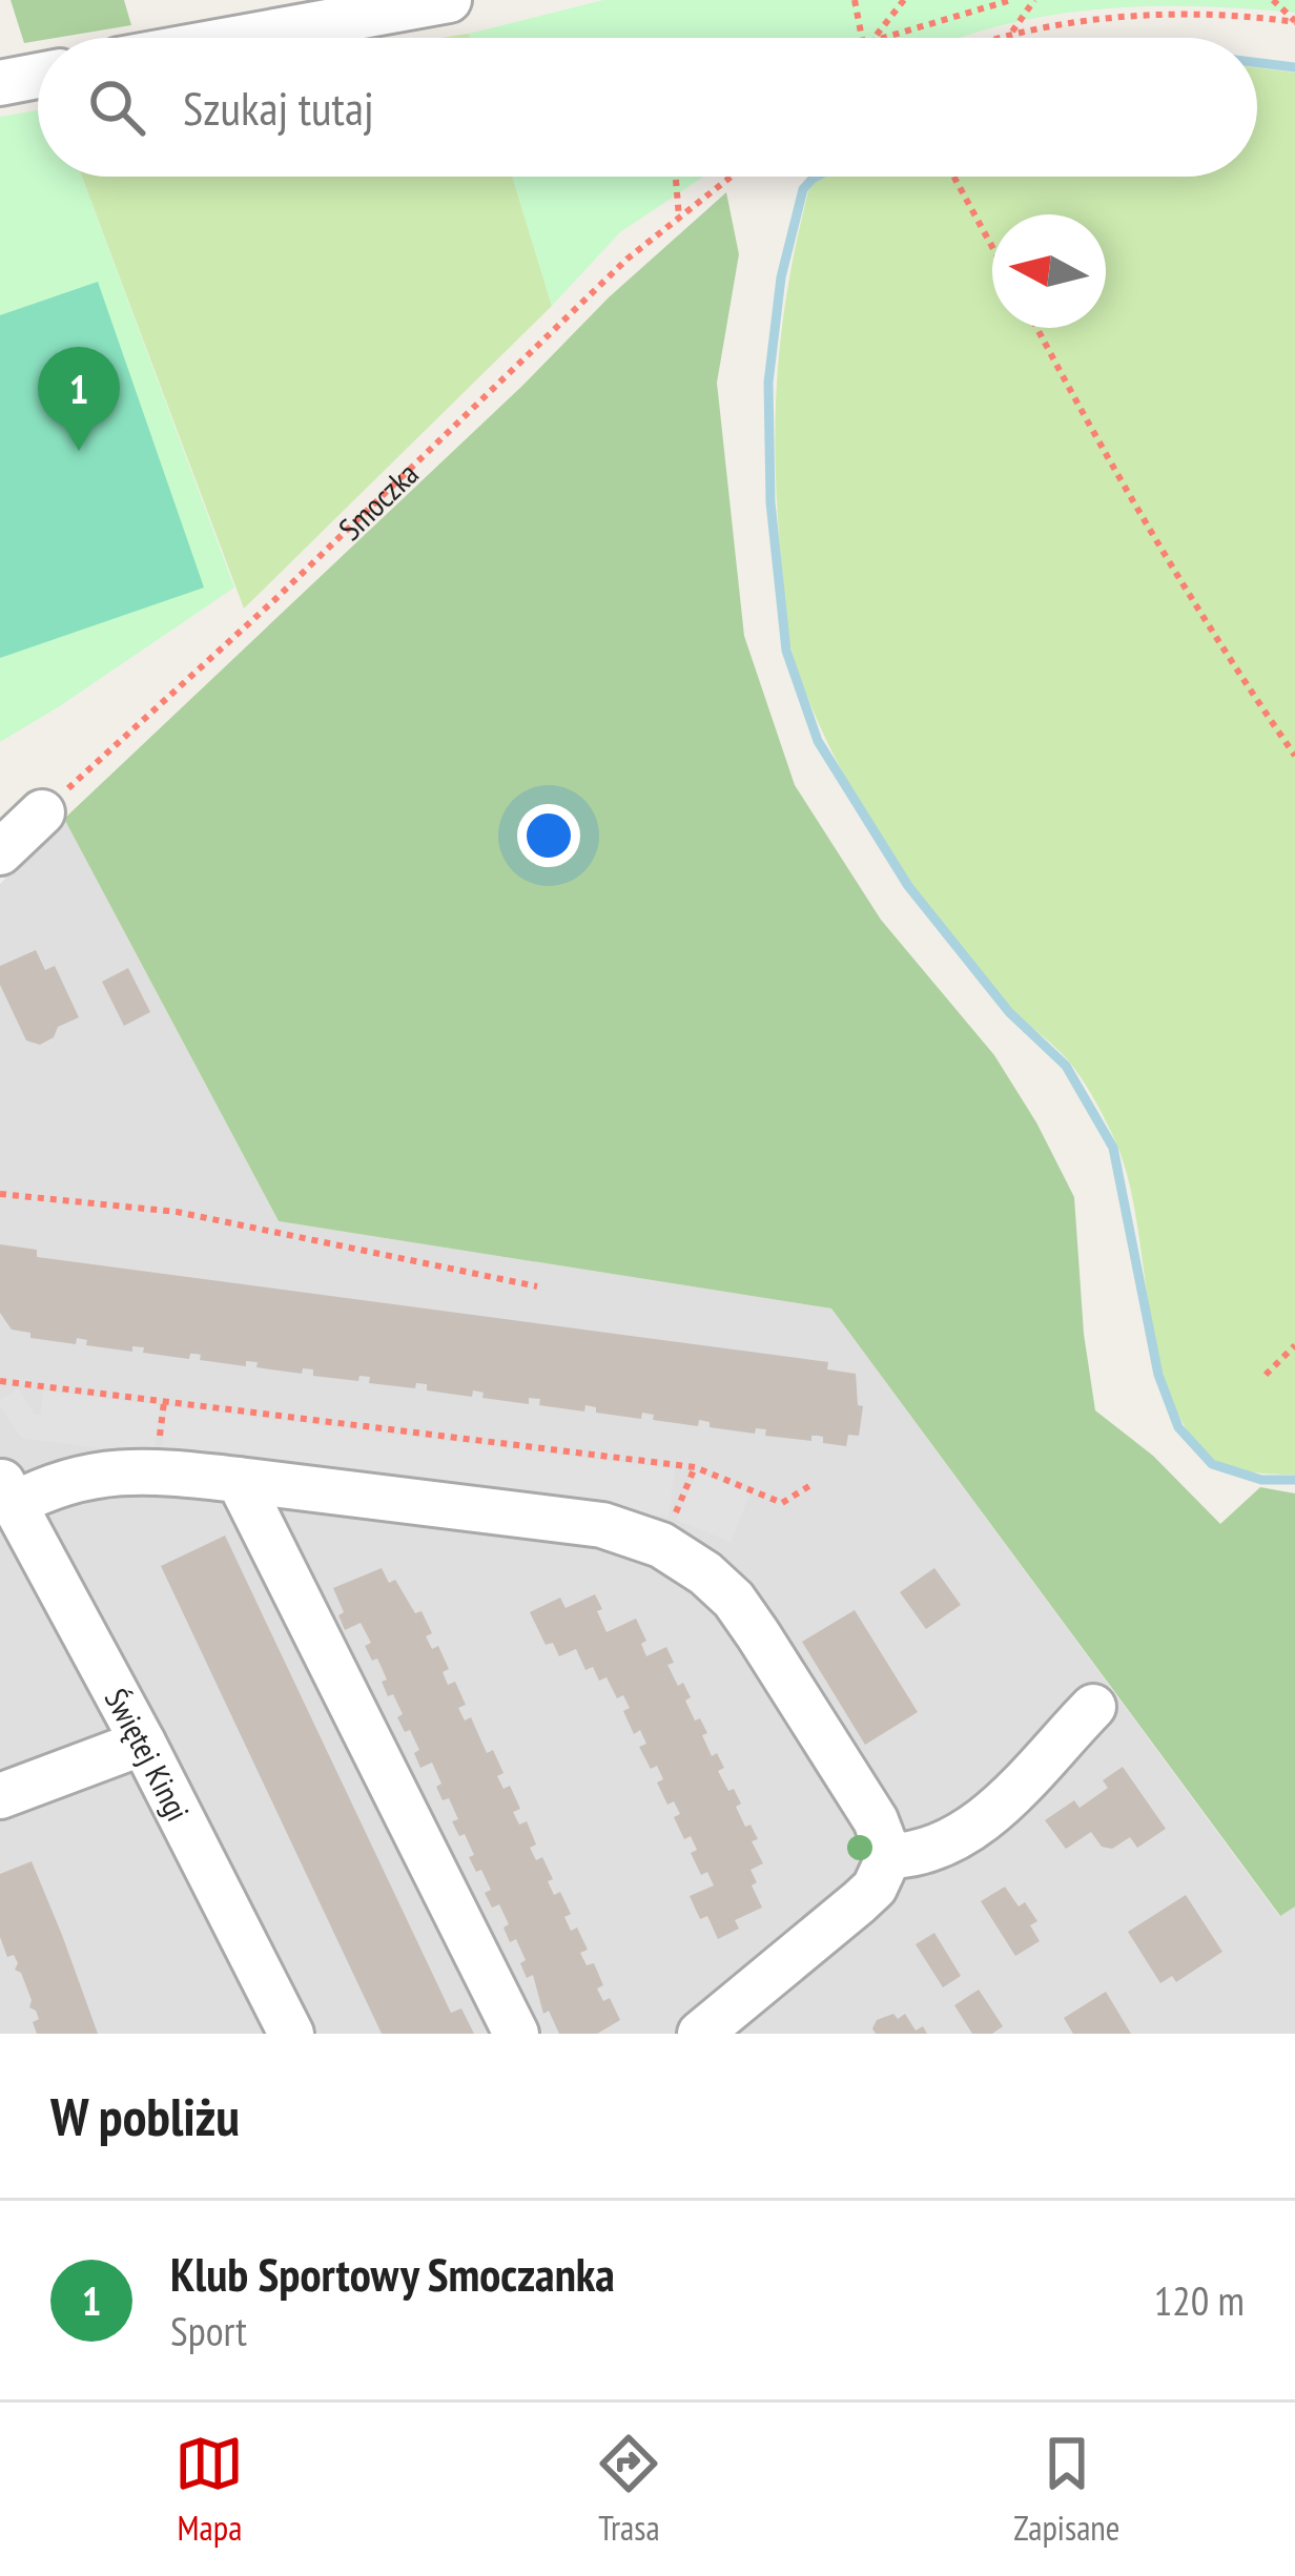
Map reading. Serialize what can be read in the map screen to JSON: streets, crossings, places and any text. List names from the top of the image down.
{
  "streets": {
    "street": ["Świętej Kingi"],
    "path": ["Smoczka"]
  },
  "north": "left",
  "page": {
    "search": "Szukaj tutaj",
    "pins": "1",
    "heading": "W pobliżu",
    "list": [
      {
        "mark": "1",
        "name": "Klub Sportowy Smoczanka",
        "note": "Sport",
        "value": "120 m"
      }
    ],
    "nav": ["Mapa", "Trasa", "Zapisane"]
  }
}
